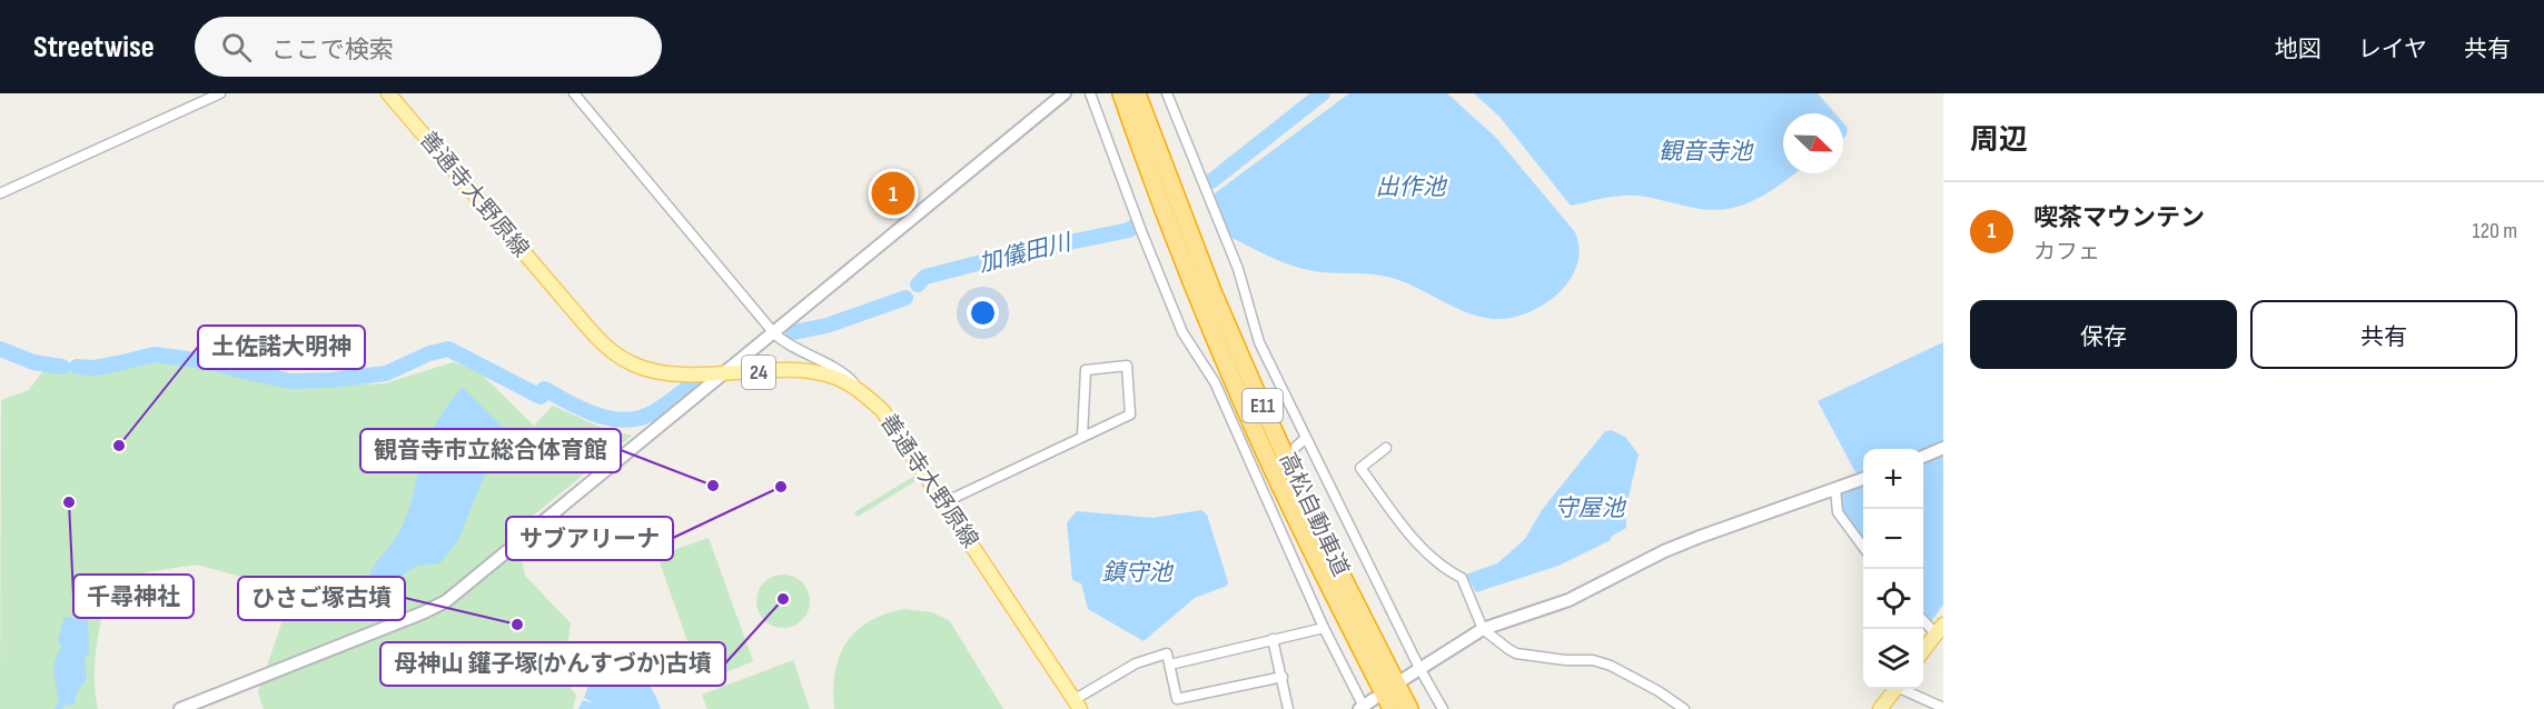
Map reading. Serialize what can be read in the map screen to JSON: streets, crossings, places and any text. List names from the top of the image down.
{
  "streets": {
    "highway": ["E11", "高松自動車道"],
    "main road": ["善通寺大野原線", "24"]
  },
  "water": [
    "観音寺池",
    "出作池",
    "加儀田川",
    "守屋池",
    "鎮守池"
  ],
  "places": [
    "土佐諾大明神",
    "観音寺市立総合体育館",
    "サブアリーナ",
    "千尋神社",
    "母神山 鑵子塚(かんすづか)古墳",
    "ひさご塚古墳"
  ],
  "north": "bottom right",
  "page": {
    "header": "Streetwise",
    "search": "ここで検索",
    "nav": ["地図", "レイヤ", "共有"],
    "heading": "周辺",
    "pins": "1",
    "list": [
      {
        "mark": "1",
        "name": "喫茶マウンテン",
        "note": "カフェ",
        "value": "120 m"
      }
    ],
    "buttons": ["保存", "共有"],
    "map_buttons": ["+", "−"]
  }
}
